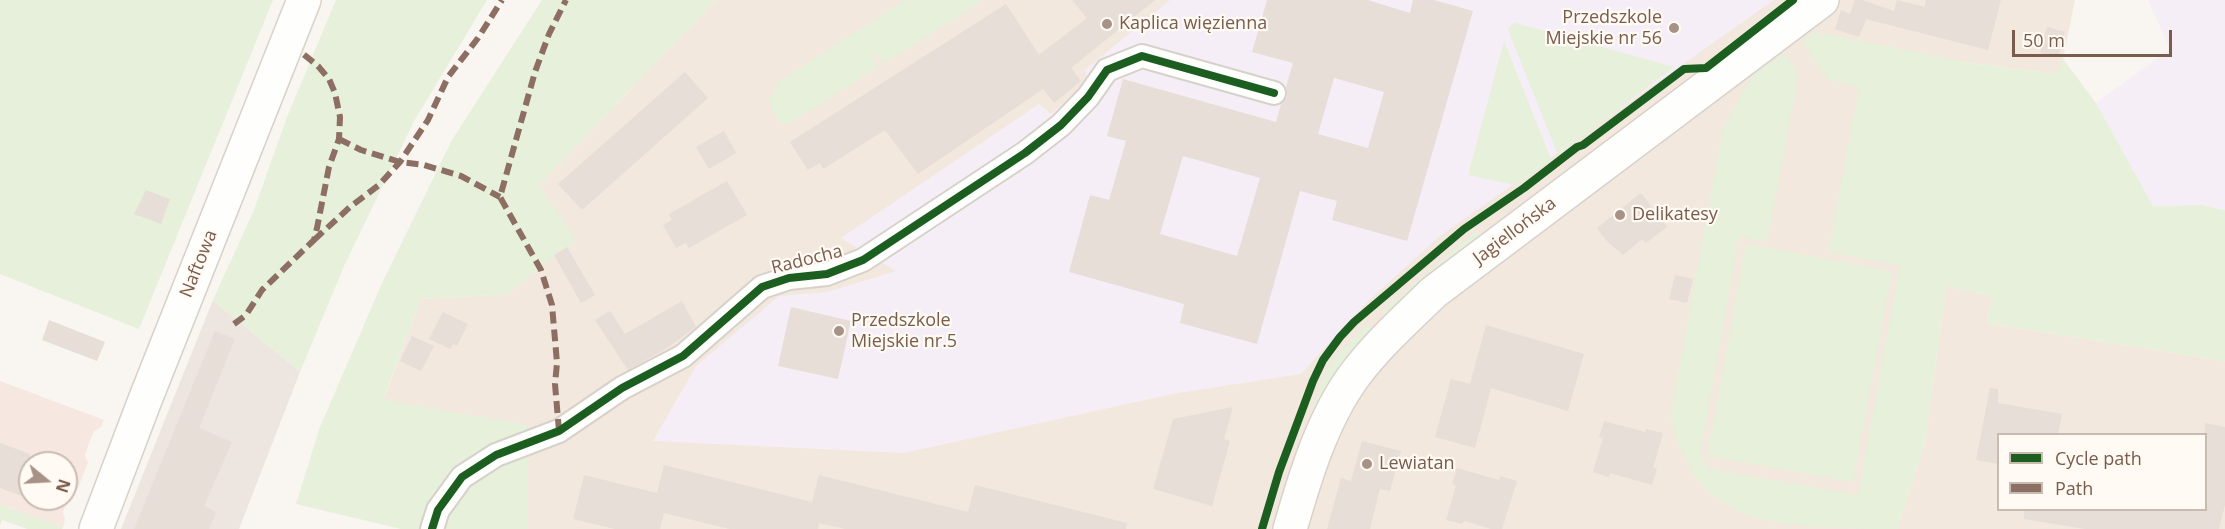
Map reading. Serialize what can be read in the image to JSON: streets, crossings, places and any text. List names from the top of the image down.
{
  "streets": {
    "street": ["Jagiellońska", "Radocha", "Naftowa"]
  },
  "places": [
    "Kaplica więzienna",
    "Przedszkole Miejskie nr 56",
    "Delikatesy",
    "Przedszkole Miejskie nr.5",
    "Lewiatan"
  ],
  "legend": ["Cycle path", "Path"],
  "scale_bar": "50 m",
  "north": "right"
}
